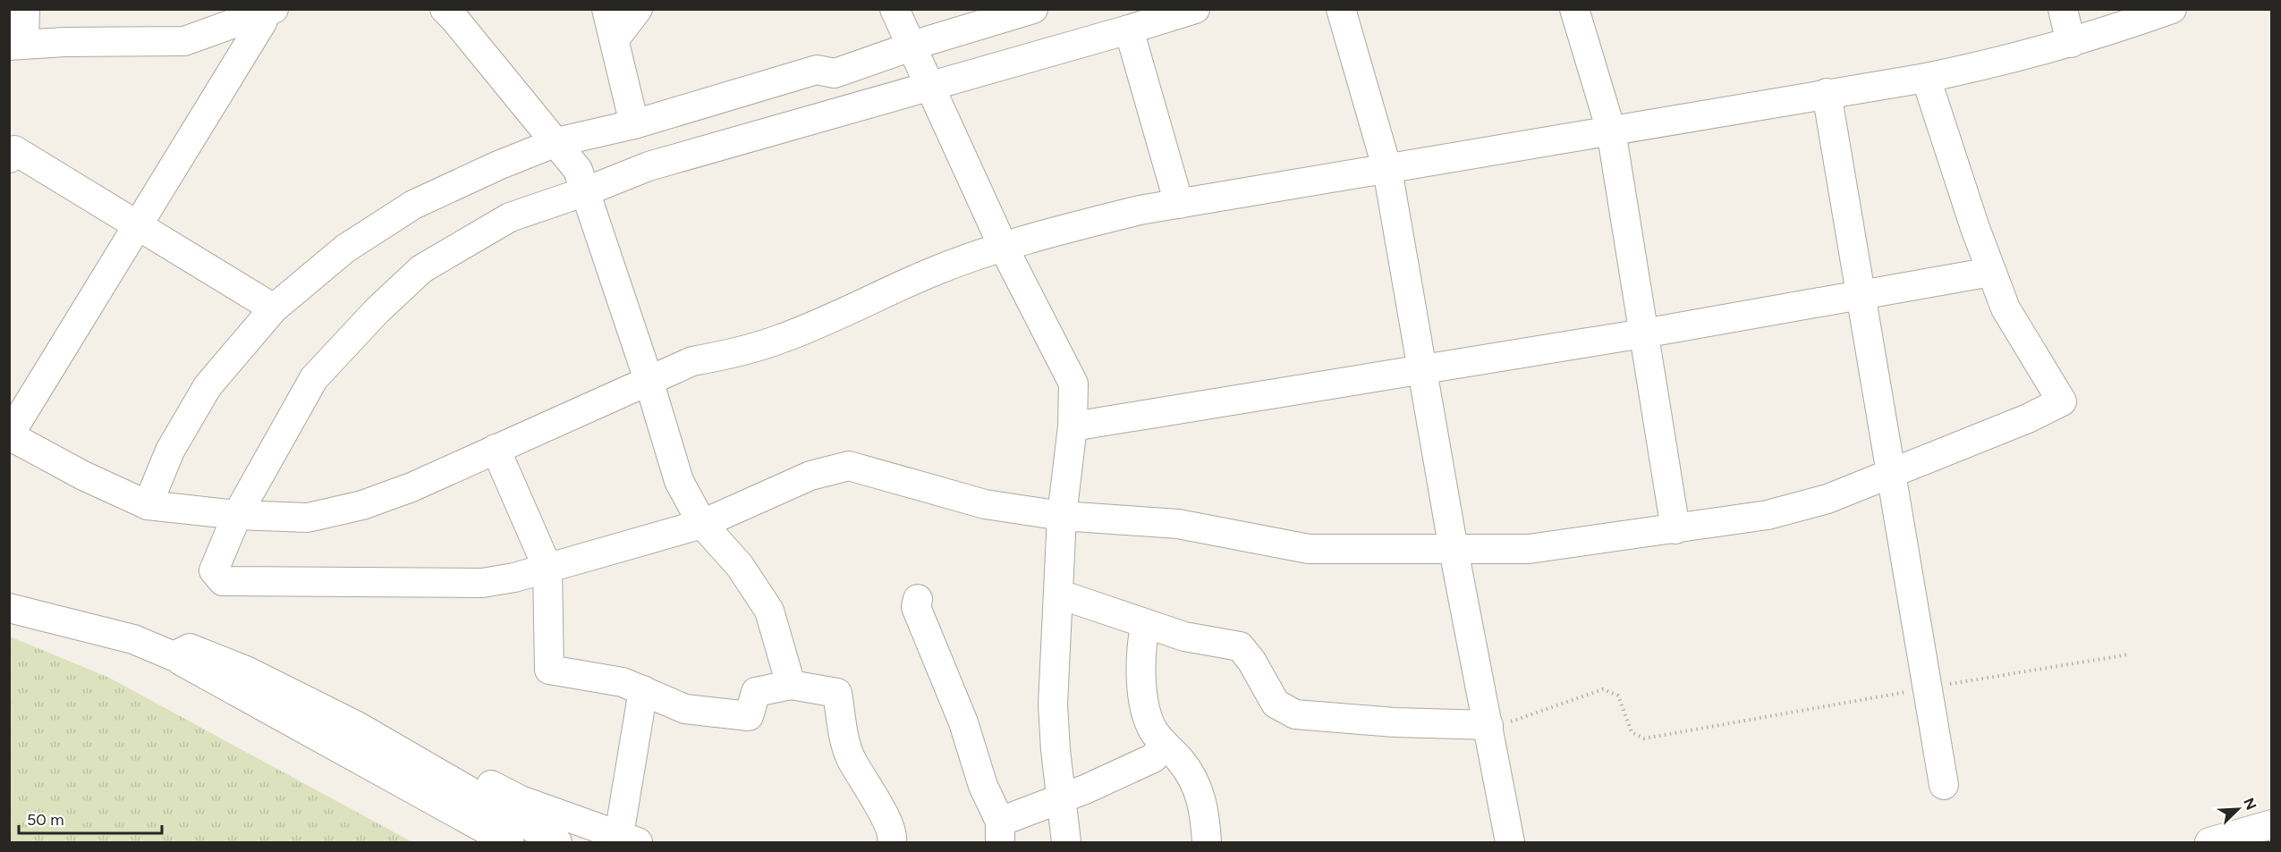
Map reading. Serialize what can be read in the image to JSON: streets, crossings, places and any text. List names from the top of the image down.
{
  "scale_bar": "50 m",
  "north": "top right"
}
